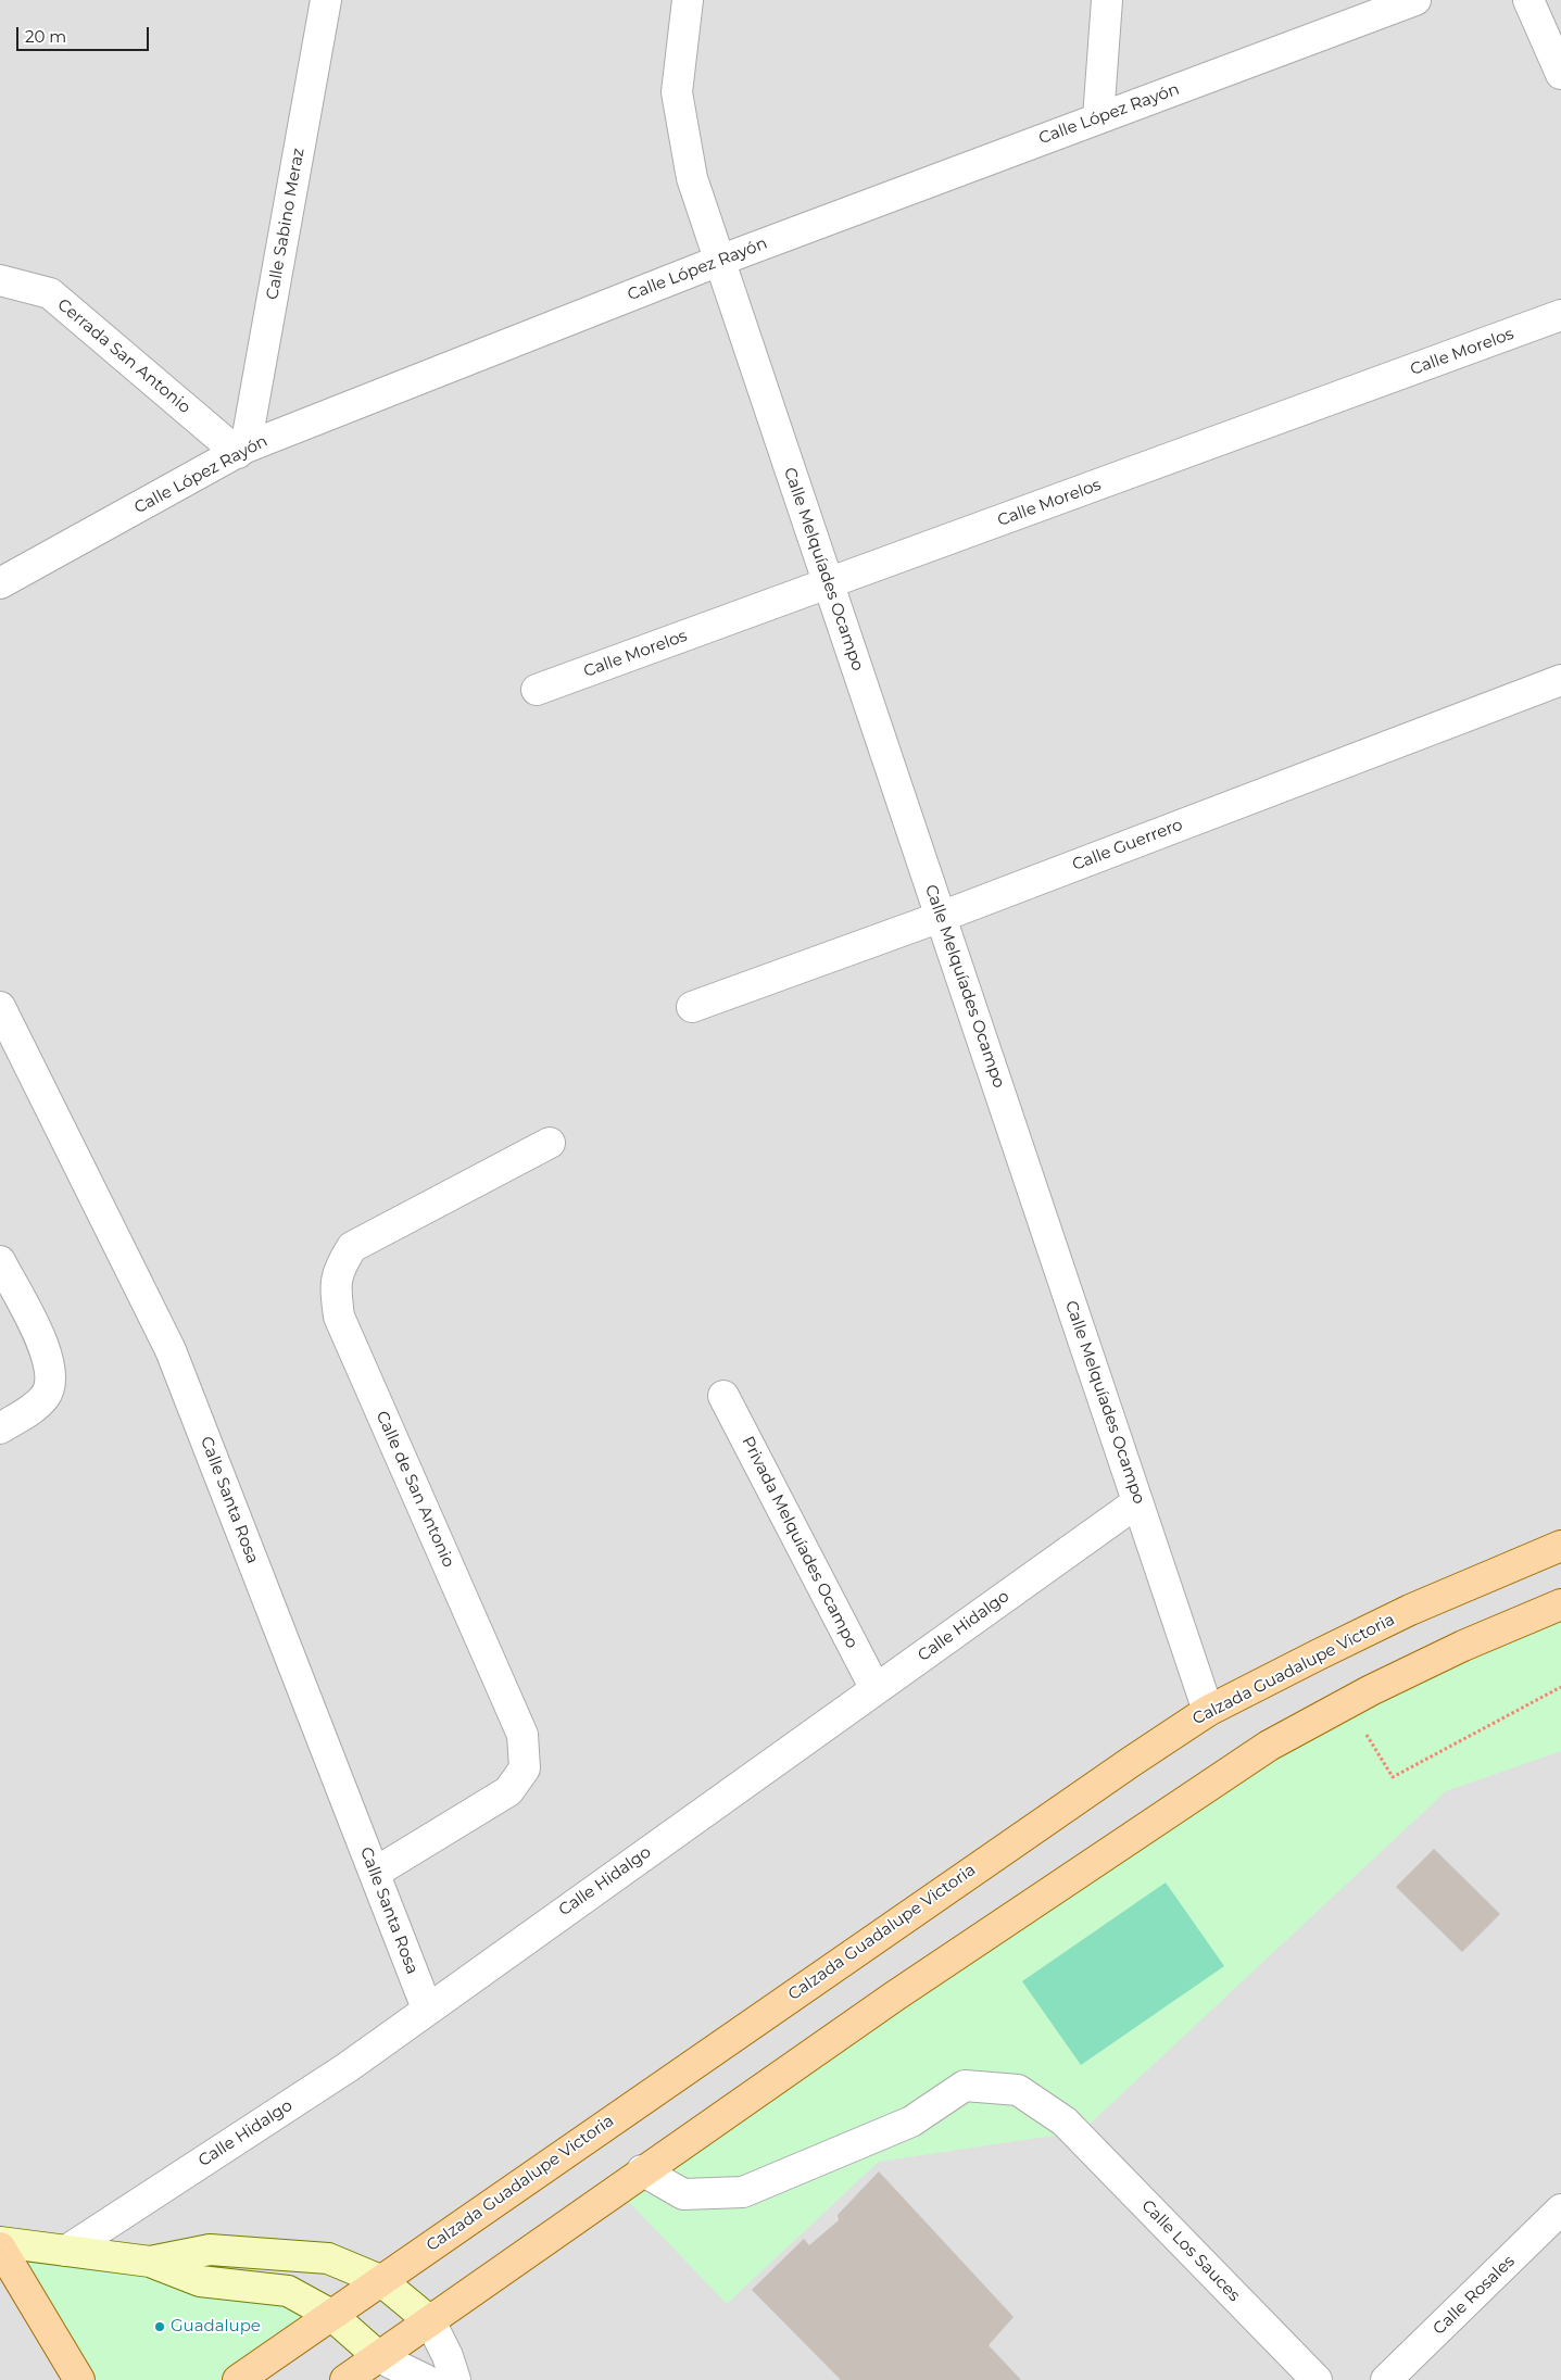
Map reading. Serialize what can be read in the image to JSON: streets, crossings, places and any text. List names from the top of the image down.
{
  "streets": {
    "main road": ["Calzada Guadalupe Victoria"],
    "street": [
      "Calle López Rayón",
      "Calle Sabino Meraz",
      "Calle Morelos",
      "Cerrada San Antonio",
      "Calle Melquíades Ocampo",
      "Calle Guerrero",
      "Calle de San Antonio",
      "Calle Santa Rosa",
      "Privada Melquíades Ocampo",
      "Calle Hidalgo",
      "Calle Los Sauces",
      "Calle Rosales"
    ]
  },
  "crossings": [
    ["Calle López Rayón", "Calle Sabino Meraz"],
    ["Calle López Rayón", "Cerrada San Antonio"],
    ["Calle López Rayón", "Calle Melquíades Ocampo"],
    ["Calle Sabino Meraz", "Cerrada San Antonio"],
    ["Calle Morelos", "Calle Melquíades Ocampo"],
    ["Calle Melquíades Ocampo", "Calle Guerrero"],
    ["Calle Melquíades Ocampo", "Calle Hidalgo"],
    ["Calle Melquíades Ocampo", "Calzada Guadalupe Victoria"],
    ["Calle de San Antonio", "Calle Santa Rosa"],
    ["Calle Santa Rosa", "Calle Hidalgo"],
    ["Privada Melquíades Ocampo", "Calle Hidalgo"]
  ],
  "places": ["Guadalupe"],
  "scale_bar": "20 m"
}
